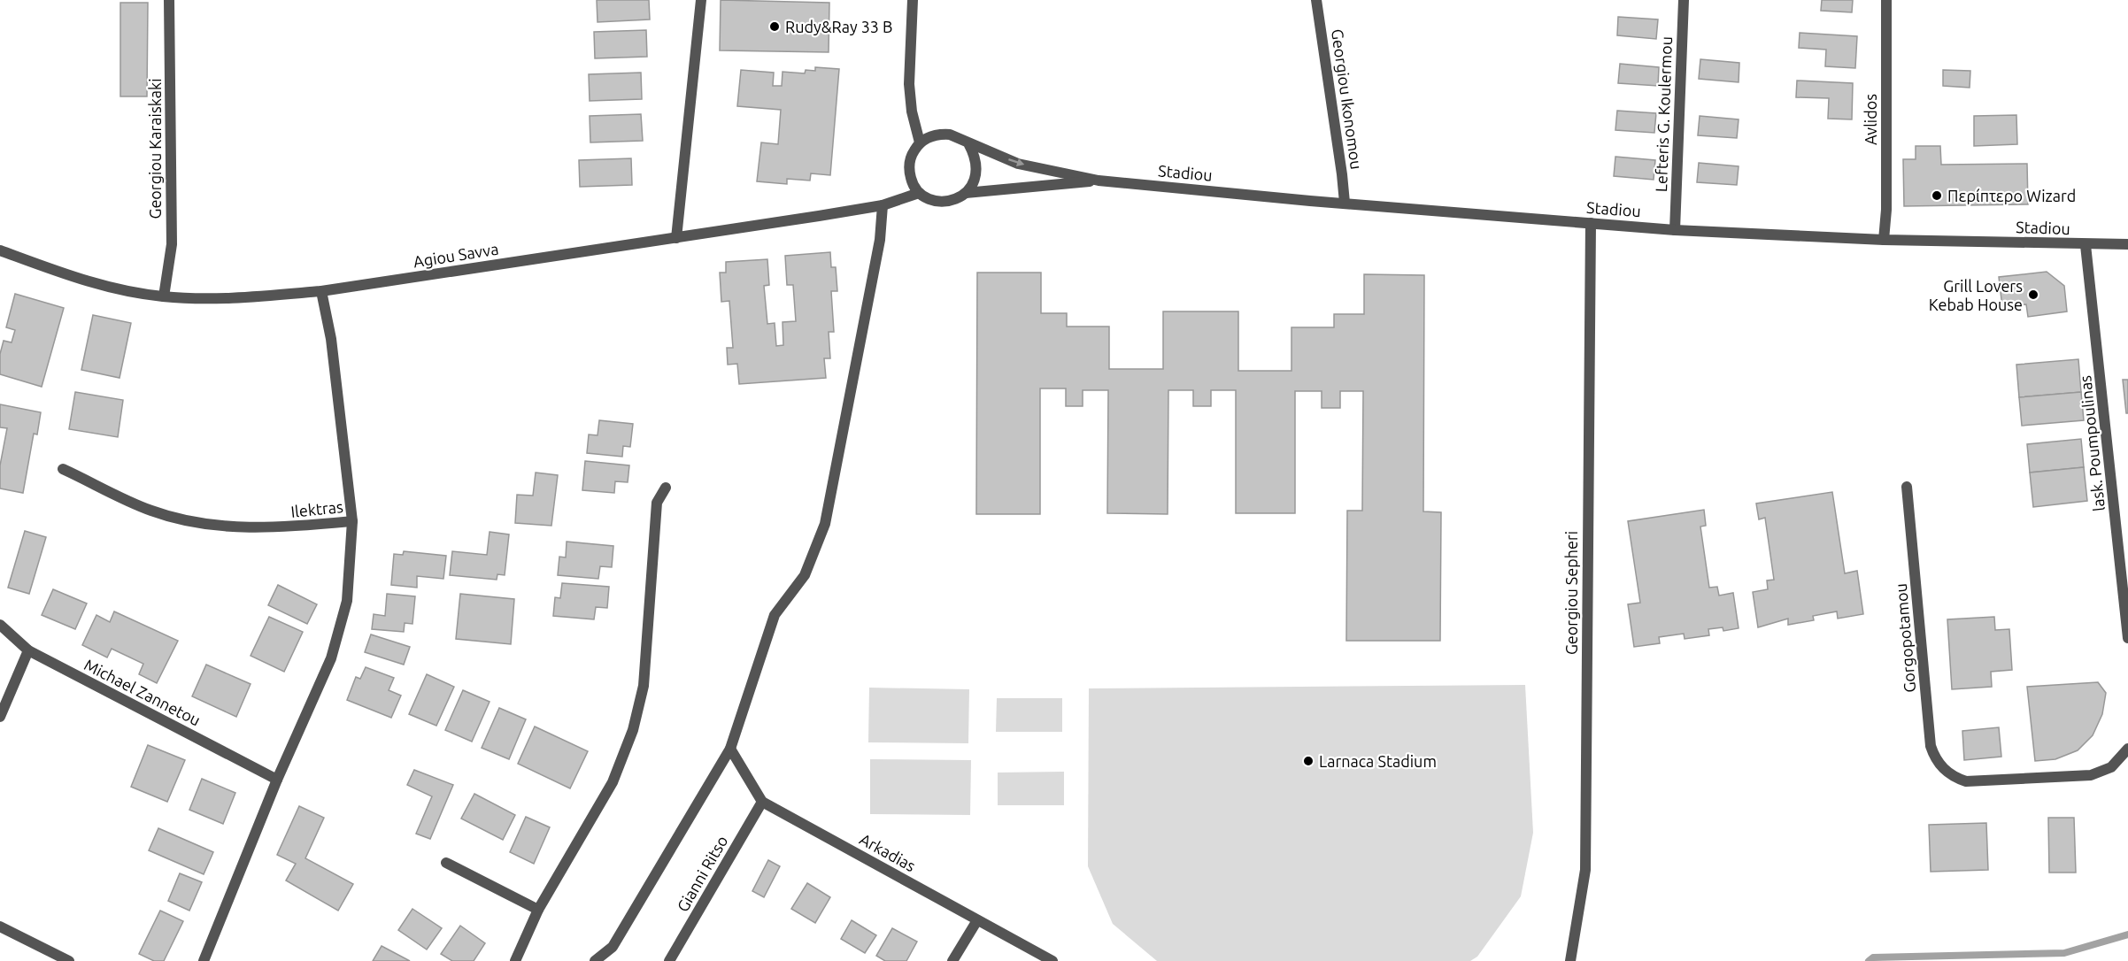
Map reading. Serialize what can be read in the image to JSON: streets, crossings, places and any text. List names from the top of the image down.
{
  "streets": {
    "street": [
      "Georgiou Ikonomou",
      "Lefteris G. Koulermou",
      "Avlidos",
      "Georgiou Karaiskaki",
      "Stadiou",
      "Agiou Savva",
      "lask. Poumpoulinas",
      "Ilektras",
      "Georgiou Sepheri",
      "Gorgopotamou",
      "Michael Zannetou",
      "Arkadias",
      "Gianni Ritso"
    ]
  },
  "crossings": [
    ["Georgiou Ikonomou", "Stadiou"],
    ["Lefteris G. Koulermou", "Stadiou"],
    ["Avlidos", "Stadiou"],
    ["Georgiou Karaiskaki", "Agiou Savva"],
    ["Stadiou", "Agiou Savva"],
    ["Stadiou", "lask. Poumpoulinas"],
    ["Stadiou", "Georgiou Sepheri"],
    ["Agiou Savva", "Ilektras"],
    ["Arkadias", "Gianni Ritso"]
  ],
  "places": [
    "Rudy&Ray 33 B",
    "Περίπτερο Wizard",
    "Grill Lovers Kebab House",
    "Larnaca Stadium"
  ]
}
